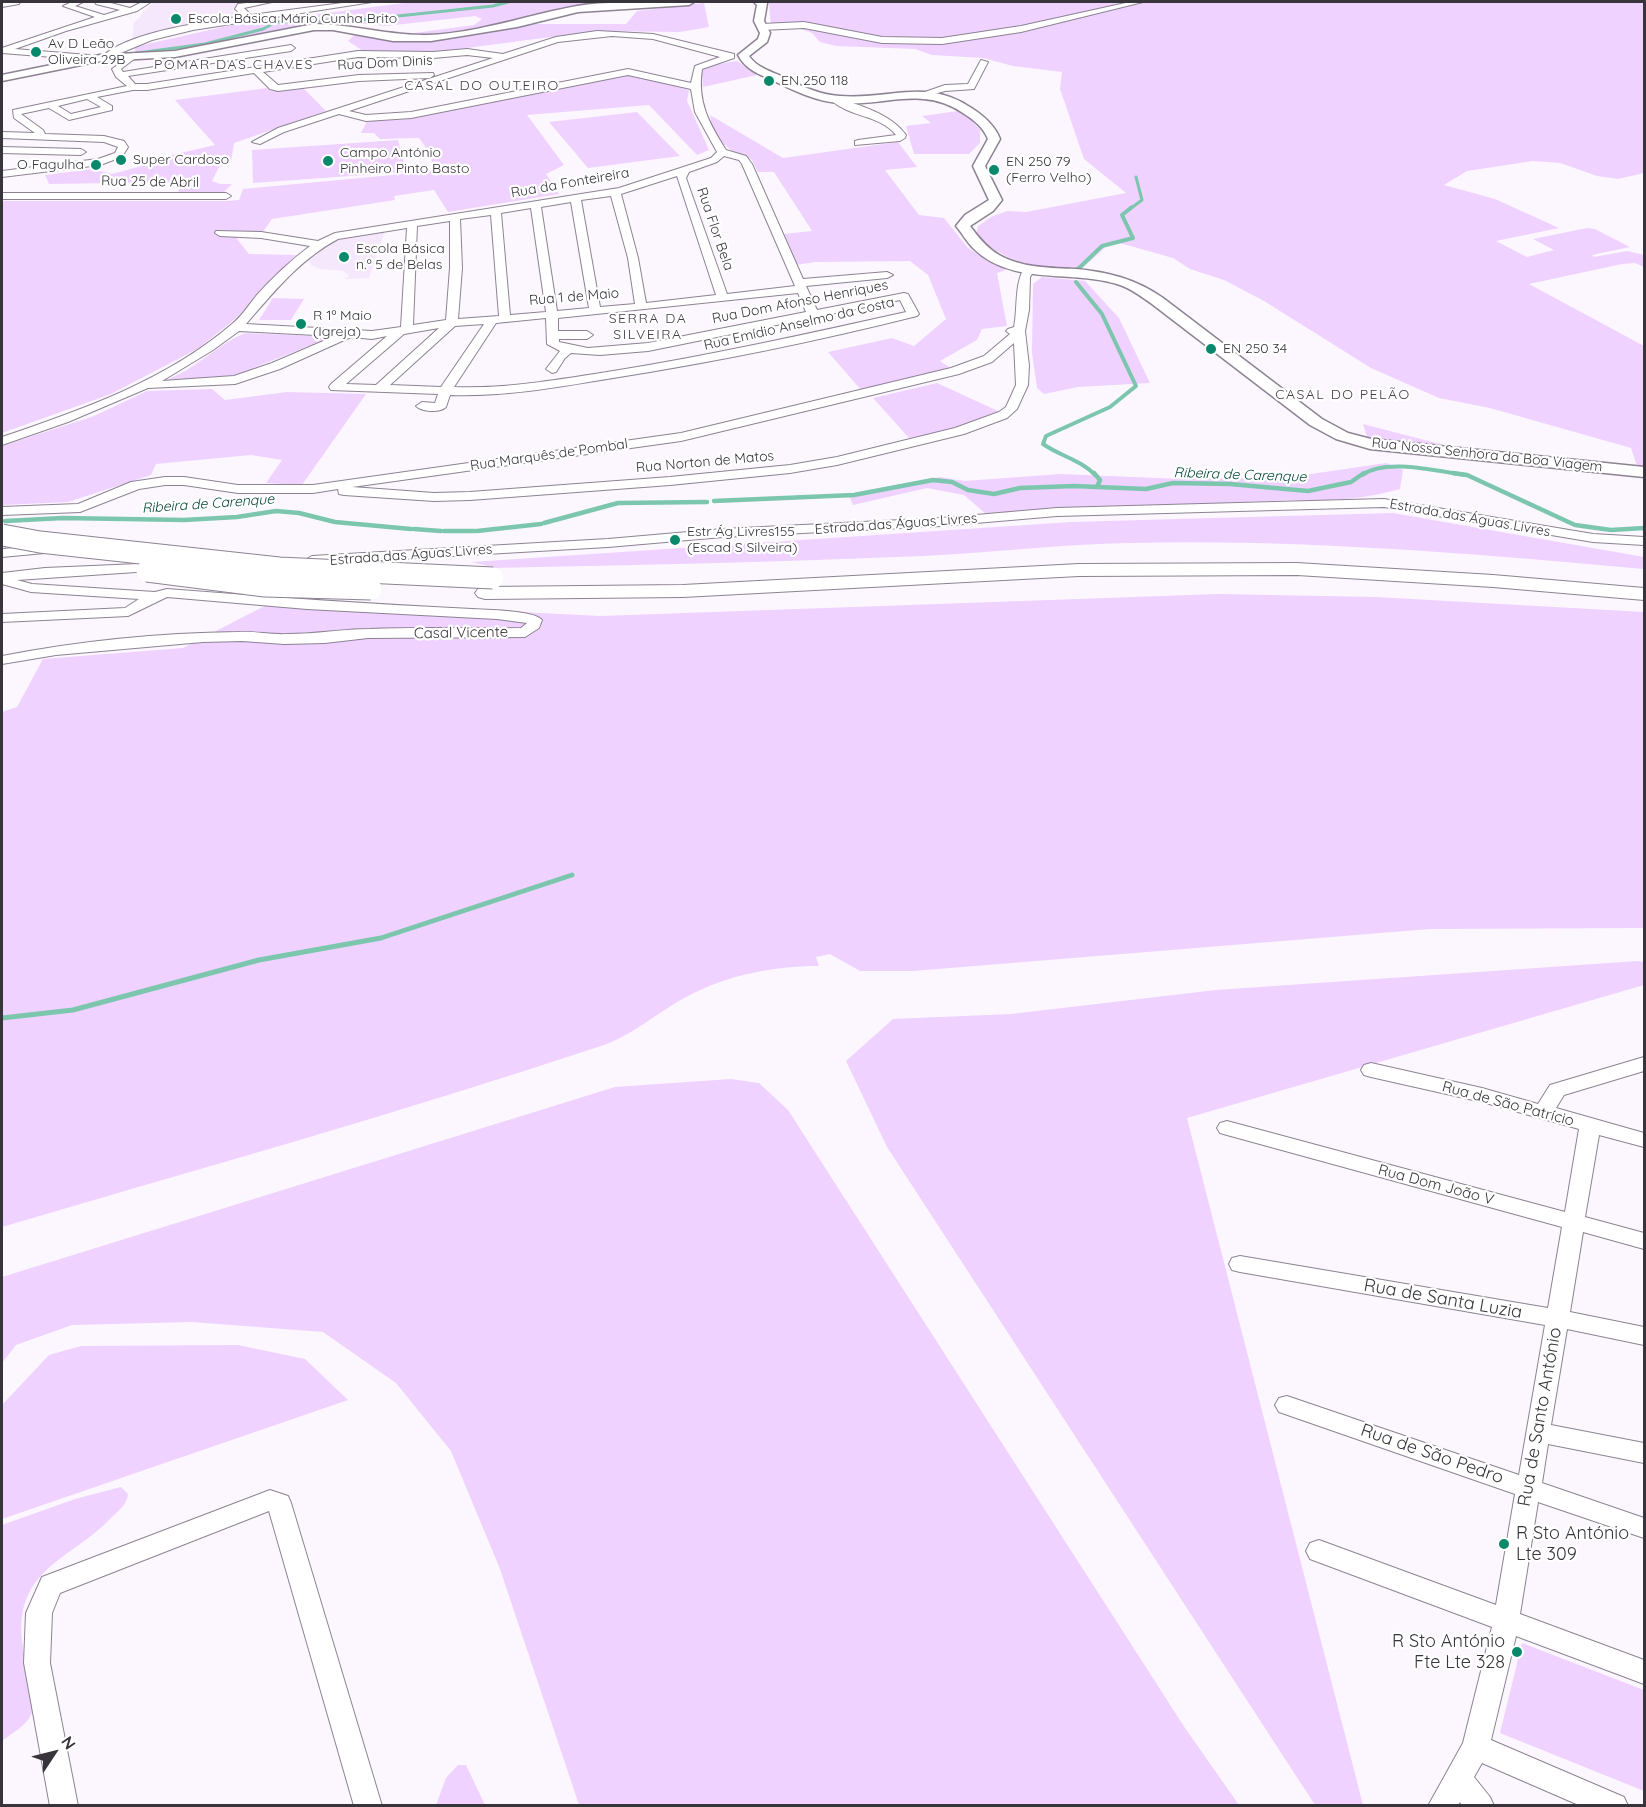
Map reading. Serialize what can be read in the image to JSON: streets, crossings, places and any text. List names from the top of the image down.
{
  "streets": {
    "main road": ["Rua Nossa Senhora da Boa Viagem"],
    "street": [
      "Rua Dom Dinis",
      "Rua 25 de Abril",
      "Rua da Fonteireira",
      "Rua Flor Bela",
      "Rua 1 de Maio",
      "Rua Dom Afonso Henriques",
      "Rua Emídio Anselmo da Costa",
      "Rua Marquês de Pombal",
      "Rua Norton de Matos",
      "Estrada das Águas Livres",
      "Casal Vicente",
      "Rua de São Patrício",
      "Rua Dom João V",
      "Rua de Santa Luzia",
      "Rua de Santo António",
      "Rua de São Pedro"
    ]
  },
  "crossings": [
    ["Rua da Fonteireira", "Rua Flor Bela"],
    ["Rua Flor Bela", "Rua 1 de Maio"],
    ["Rua 1 de Maio", "Rua Emídio Anselmo da Costa"],
    ["Rua Dom Afonso Henriques", "Rua Emídio Anselmo da Costa"],
    ["Rua Marquês de Pombal", "Rua Norton de Matos"],
    ["Rua de São Patrício", "Rua de Santo António"],
    ["Rua Dom João V", "Rua de Santo António"],
    ["Rua de Santa Luzia", "Rua de Santo António"],
    ["Rua de Santo António", "Rua de São Pedro"]
  ],
  "districts": [
    "POMAR DAS CHAVES",
    "CASAL DO OUTEIRO",
    "SERRA DA SILVEIRA",
    "CASAL DO PELÃO"
  ],
  "water": ["Ribeira de Carenque"],
  "places": [
    "Escola Básica Mário Cunha Brito",
    "Av D Leão Oliveira 29B",
    "EN 250 118",
    "Super Cardoso",
    "Campo António Pinheiro Pinto Basto",
    "O Fagulha",
    "EN 250 79 (Ferro Velho)",
    "Escola Básica n.º 5 de Belas",
    "R 1º Maio (Igreja)",
    "EN 250 34",
    "Estr Ág Livres155 (Escad S Silveira)",
    "R Sto António Lte 309",
    "R Sto António Fte Lte 328"
  ],
  "north": "top right"
}
